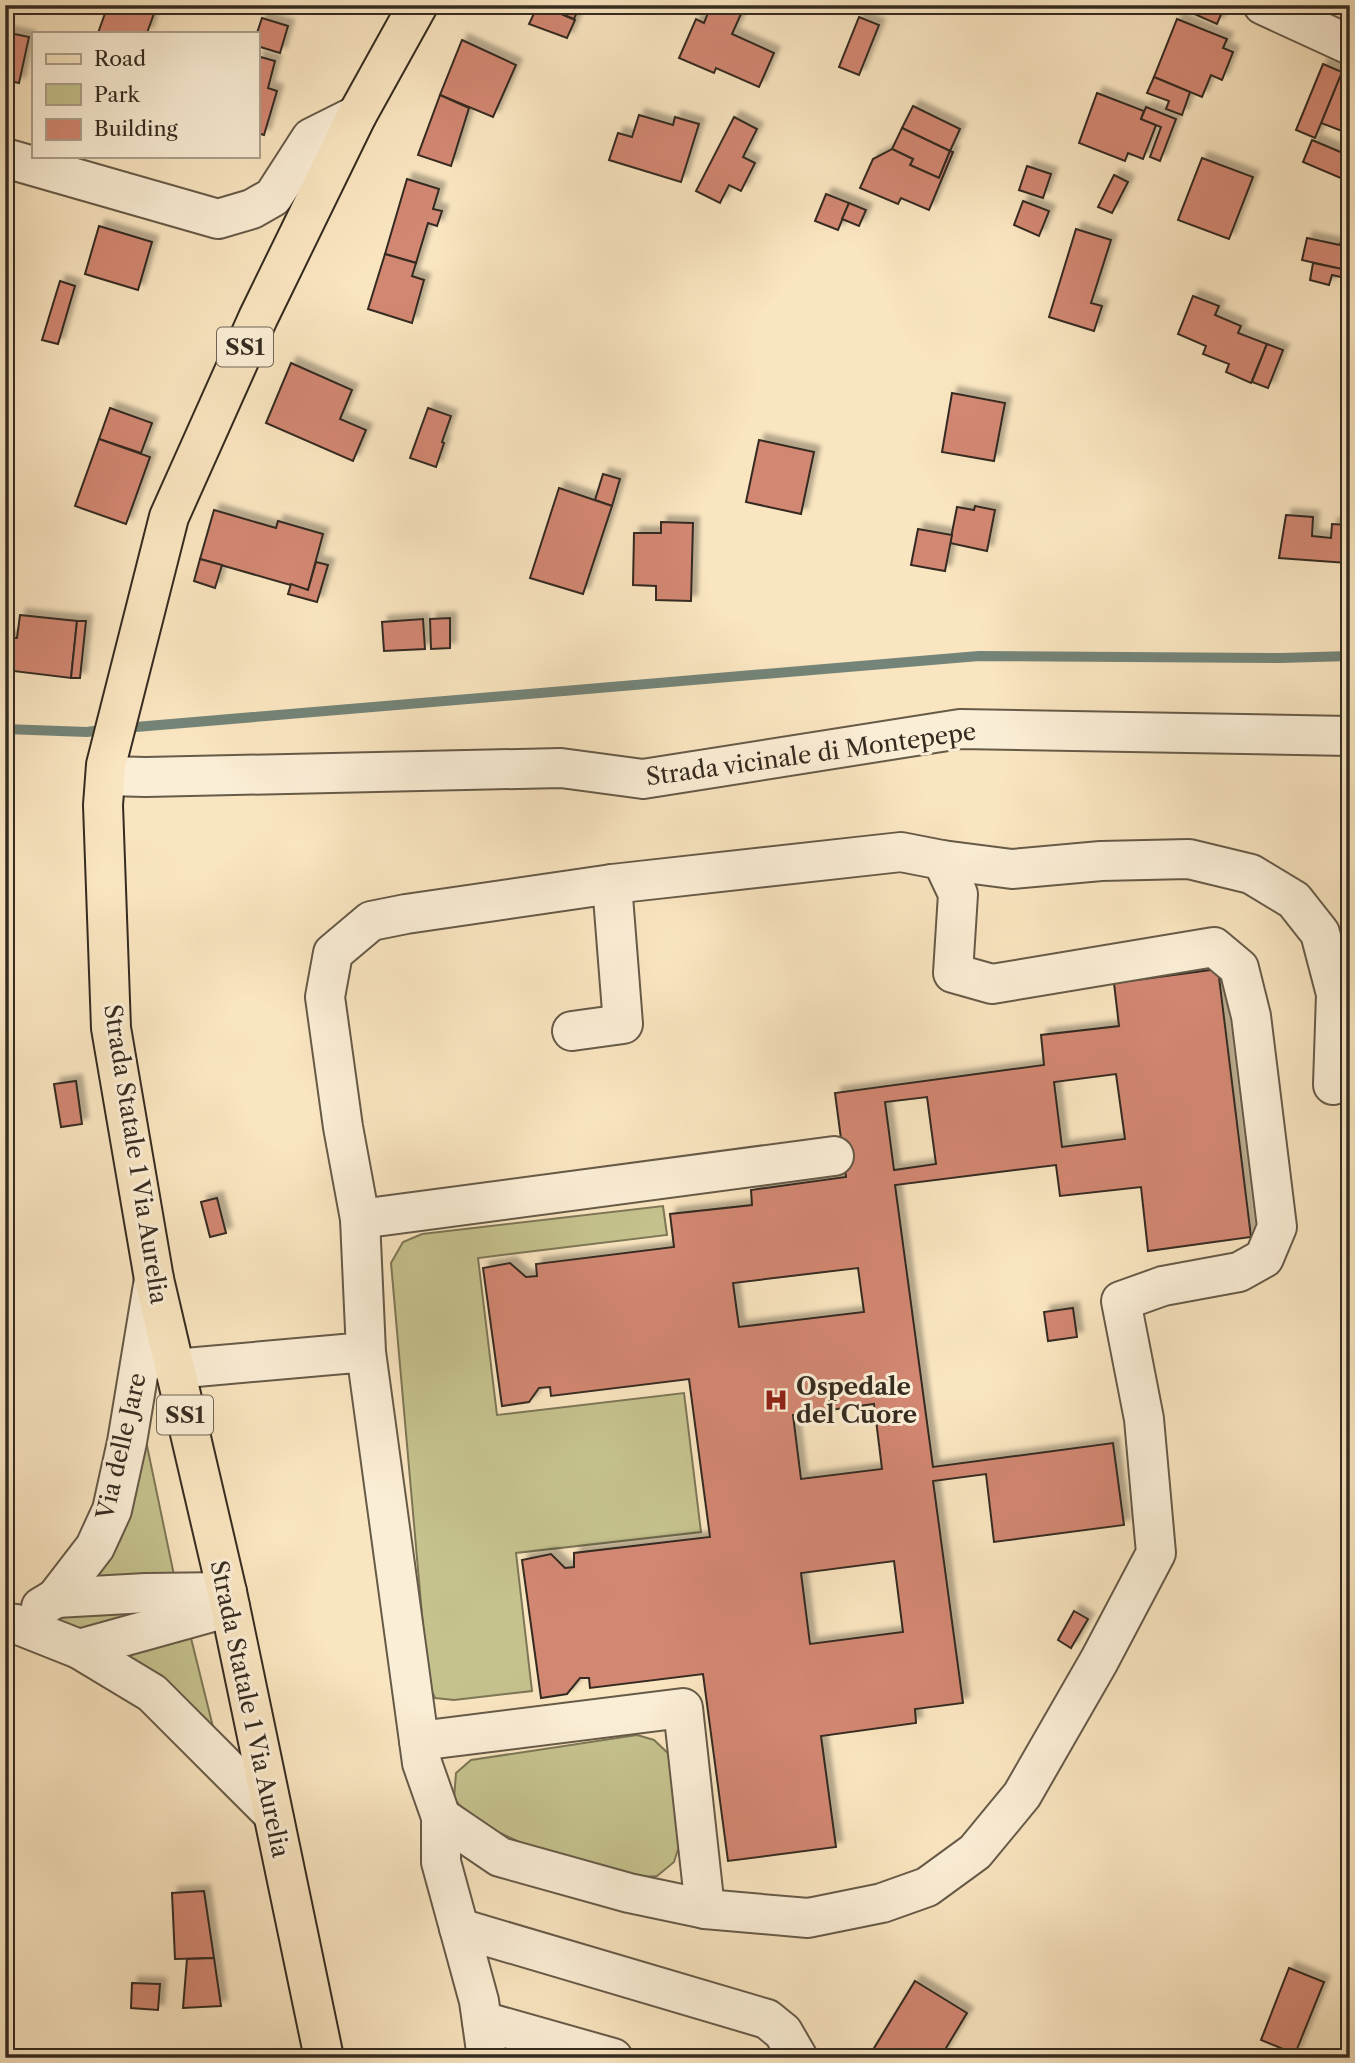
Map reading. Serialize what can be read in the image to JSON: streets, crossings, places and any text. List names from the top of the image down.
{
  "streets": {
    "main road": ["SS1", "Strada Statale 1 Via Aurelia"],
    "street": ["Strada vicinale di Montepepe", "Via delle Jare"]
  },
  "crossings": [
    ["Strada vicinale di Montepepe", "Strada Statale 1 Via Aurelia"],
    ["Strada Statale 1 Via Aurelia", "Via delle Jare"]
  ],
  "places": {
    "hospital": ["Ospedale del Cuore"]
  },
  "legend": ["Road", "Park", "Building"]
}
